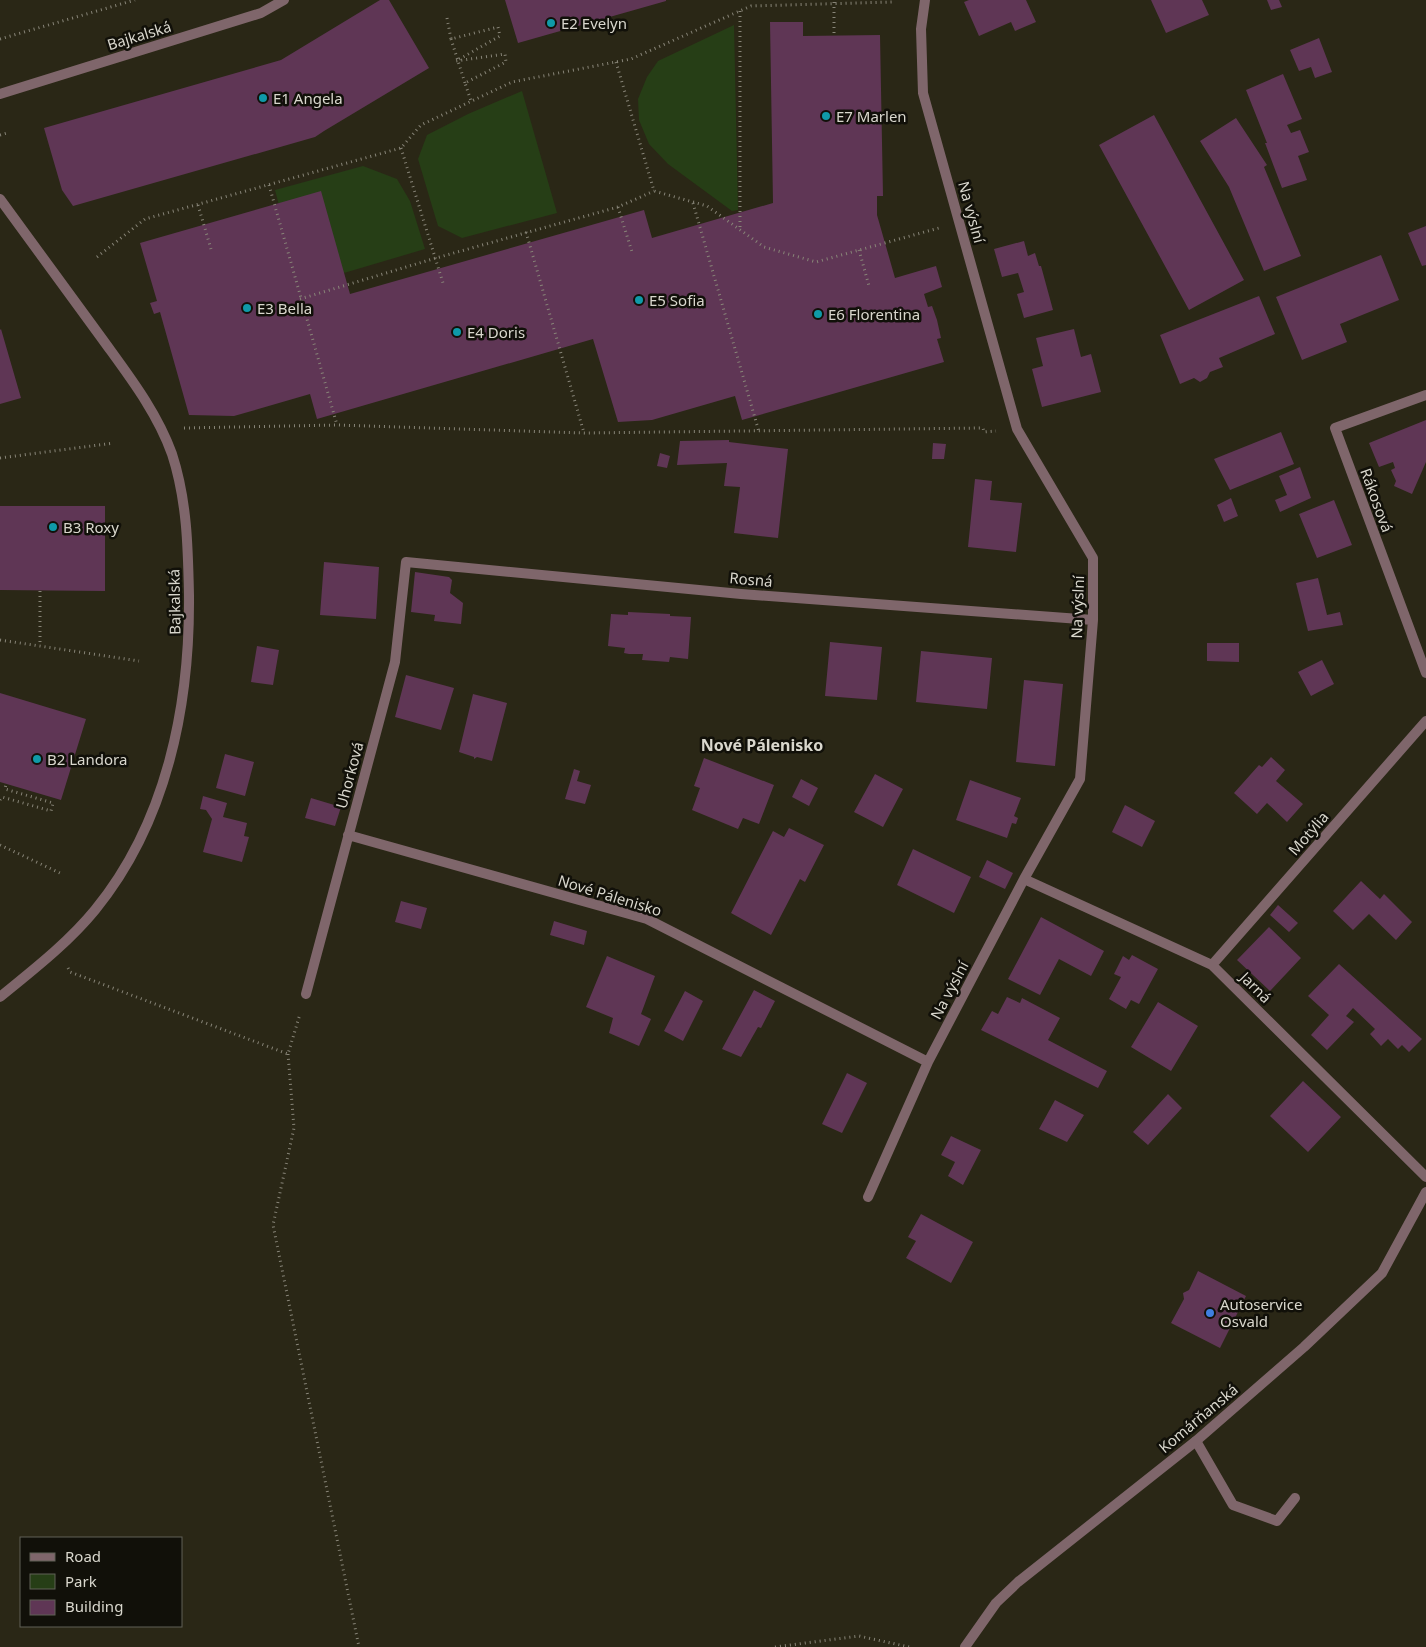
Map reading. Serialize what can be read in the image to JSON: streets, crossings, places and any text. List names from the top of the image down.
{
  "streets": {
    "street": [
      "Bajkalská",
      "Na výslní",
      "Rákosová",
      "Rosná",
      "Uhorková",
      "Motýlia",
      "Nové Pálenisko",
      "Jarná",
      "Komárňanská"
    ]
  },
  "crossings": [
    ["Na výslní", "Rosná"],
    ["Na výslní", "Nové Pálenisko"],
    ["Na výslní", "Jarná"],
    ["Rosná", "Uhorková"],
    ["Uhorková", "Nové Pálenisko"],
    ["Motýlia", "Jarná"]
  ],
  "districts": ["Nové Pálenisko"],
  "places": [
    "E2 Evelyn",
    "E1 Angela",
    "E7 Marlen",
    "E5 Sofia",
    "E3 Bella",
    "E6 Florentina",
    "E4 Doris",
    "B3 Roxy",
    "B2 Landora",
    "Autoservice Osvald"
  ],
  "legend": ["Road", "Park", "Building"]
}
